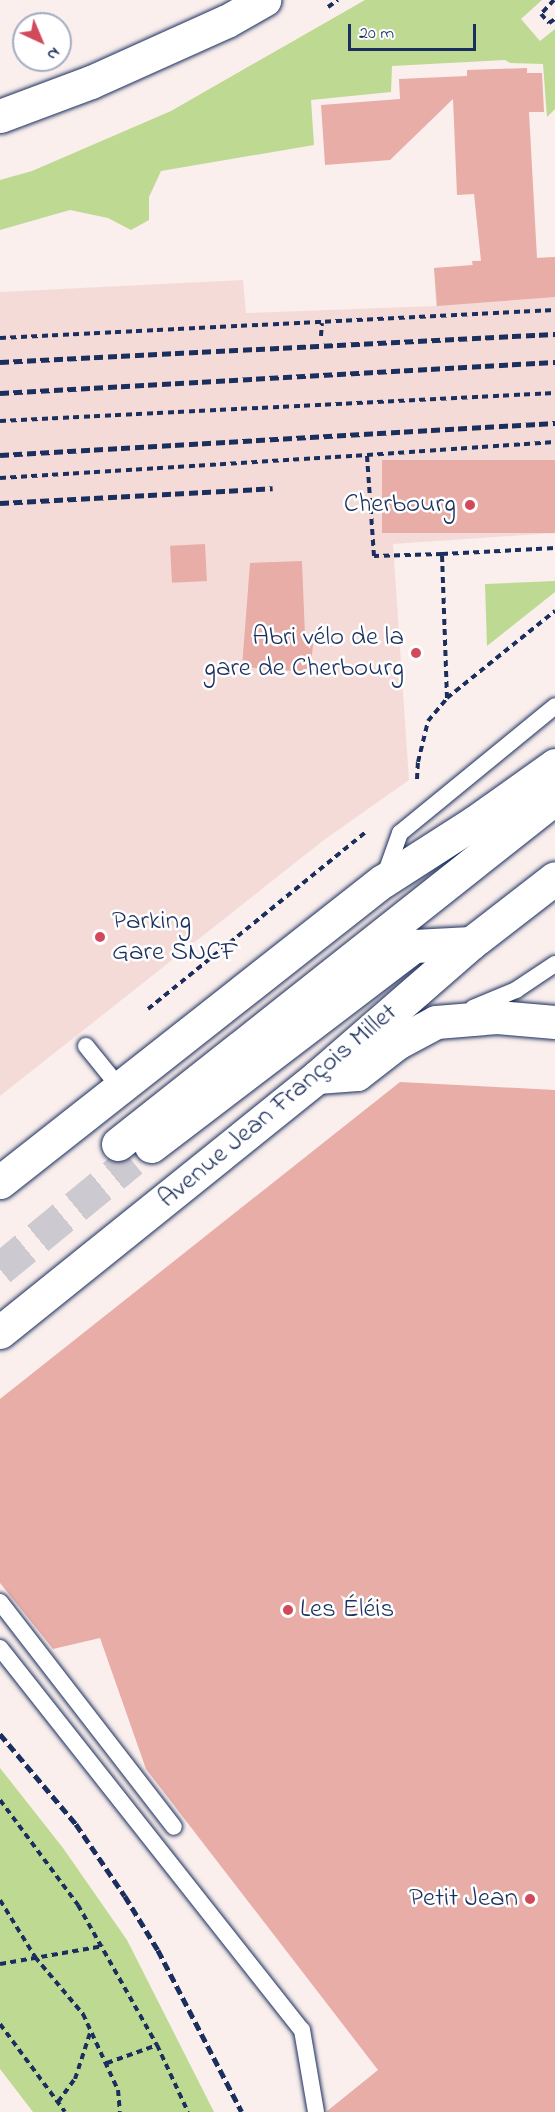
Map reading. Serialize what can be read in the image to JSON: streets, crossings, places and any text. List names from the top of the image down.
{
  "streets": {
    "main road": ["Avenue Jean François Millet"]
  },
  "places": [
    "Cherbourg",
    "Abri vélo de la gare de Cherbourg",
    "Parking Gare SNCF",
    "Les Éléis",
    "Petit Jean"
  ],
  "scale_bar": "20 m",
  "north": "bottom right"
}
